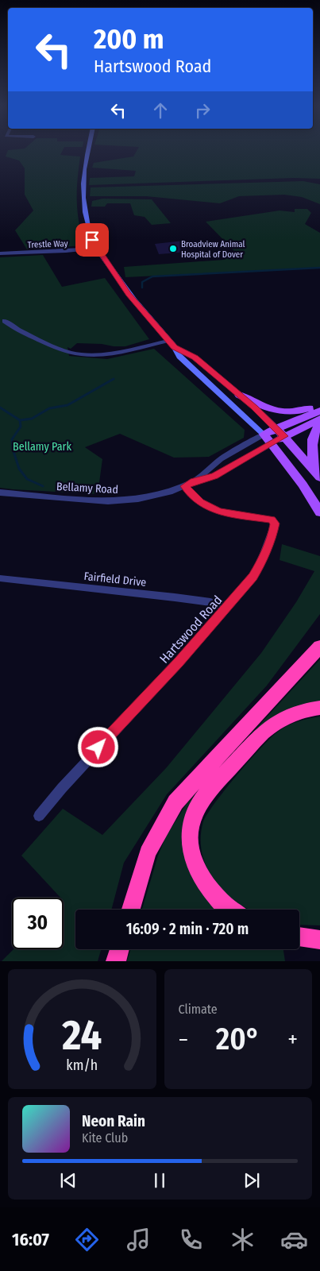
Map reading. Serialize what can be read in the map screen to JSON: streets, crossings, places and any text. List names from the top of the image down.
{
  "streets": {
    "street": [
      "Trestle Way",
      "Bellamy Road",
      "Fairfield Drive",
      "Hartswood Road"
    ]
  },
  "crossings": [
    ["Bellamy Road", "Hartswood Road"],
    ["Fairfield Drive", "Hartswood Road"]
  ],
  "parks": ["Bellamy Park"],
  "places": ["Broadview Animal Hospital of Dover"],
  "page": {
    "turn": ["200 m", "Hartswood Road"],
    "limit": "30",
    "trip": "16:09 · 2 min · 720 m",
    "tile": "Climate",
    "heat": ["−", "20°", "+"],
    "song": ["Neon Rain", "Kite Club"],
    "tabs": "16:07",
    "gauge": ["24", "km/h"]
  }
}
